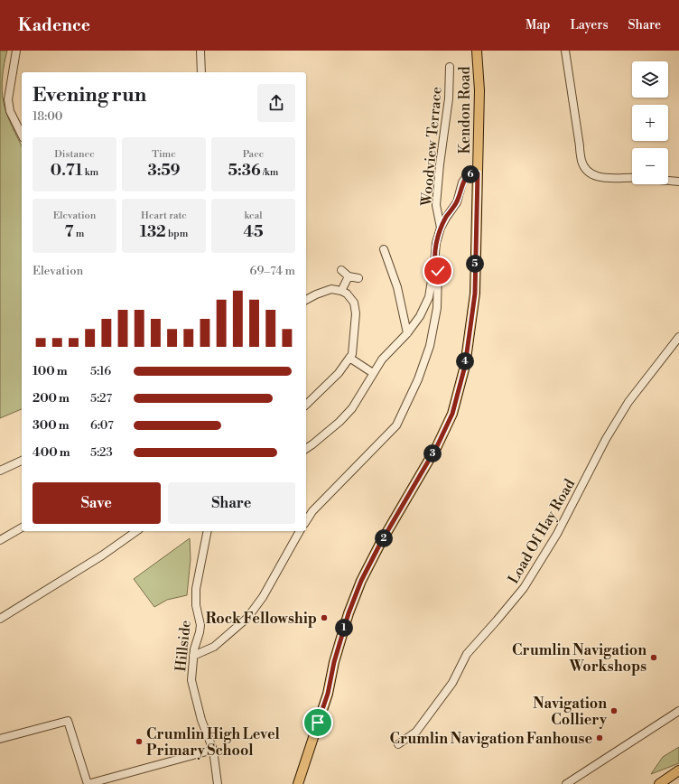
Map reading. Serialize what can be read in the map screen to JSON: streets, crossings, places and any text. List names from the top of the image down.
{
  "streets": {
    "main road": ["Kendon Road"],
    "street": ["Woodview Terrace", "Load Of Hay Road", "Hillside"]
  },
  "places": [
    "Rock Fellowship",
    "Crumlin Navigation Workshops",
    "Navigation Colliery",
    "Crumlin Navigation Fanhouse",
    "Crumlin High Level Primary School"
  ],
  "page": {
    "header": "Kadence",
    "nav": ["Map", "Layers", "Share"],
    "map_buttons": ["+", "−"],
    "heading": ["Evening run", "18:00"],
    "stats": [
      ["Distance", "0.71 km"],
      ["Time", "3:59"],
      ["Pace", "5:36 /km"],
      ["Elevation", "7 m"],
      ["Heart rate", "132 bpm"],
      ["kcal", "45"]
    ],
    "pins": [
      "6",
      "5",
      "4",
      "3",
      "2",
      "1"
    ],
    "chart": ["Elevation", "69–74 m"],
    "list": [
      {
        "name": "100 m",
        "note": "5:16"
      },
      {
        "name": "200 m",
        "note": "5:27"
      },
      {
        "name": "300 m",
        "note": "6:07"
      },
      {
        "name": "400 m",
        "note": "5:23"
      }
    ],
    "buttons": ["Save", "Share"]
  }
}
